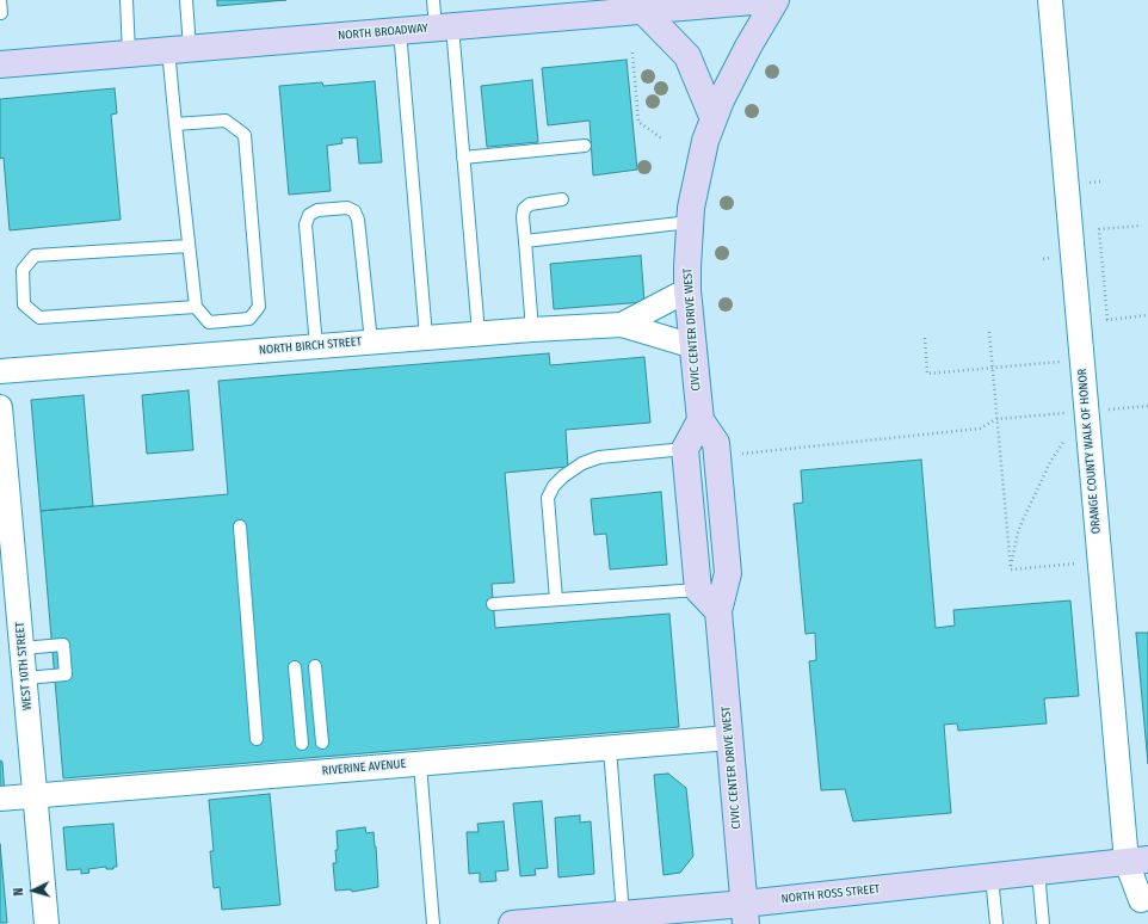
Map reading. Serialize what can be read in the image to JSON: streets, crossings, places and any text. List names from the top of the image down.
{
  "streets": {
    "main road": ["NORTH BROADWAY", "CIVIC CENTER DRIVE WEST", "NORTH ROSS STREET"],
    "street": [
      "NORTH BIRCH STREET",
      "ORANGE COUNTY WALK OF HONOR",
      "WEST 10TH STREET",
      "RIVERINE AVENUE"
    ]
  },
  "crossings": [
    ["CIVIC CENTER DRIVE WEST", "NORTH BIRCH STREET"],
    ["CIVIC CENTER DRIVE WEST", "RIVERINE AVENUE"],
    ["CIVIC CENTER DRIVE WEST", "NORTH ROSS STREET"],
    ["ORANGE COUNTY WALK OF HONOR", "NORTH ROSS STREET"],
    ["WEST 10TH STREET", "RIVERINE AVENUE"]
  ],
  "north": "left"
}
